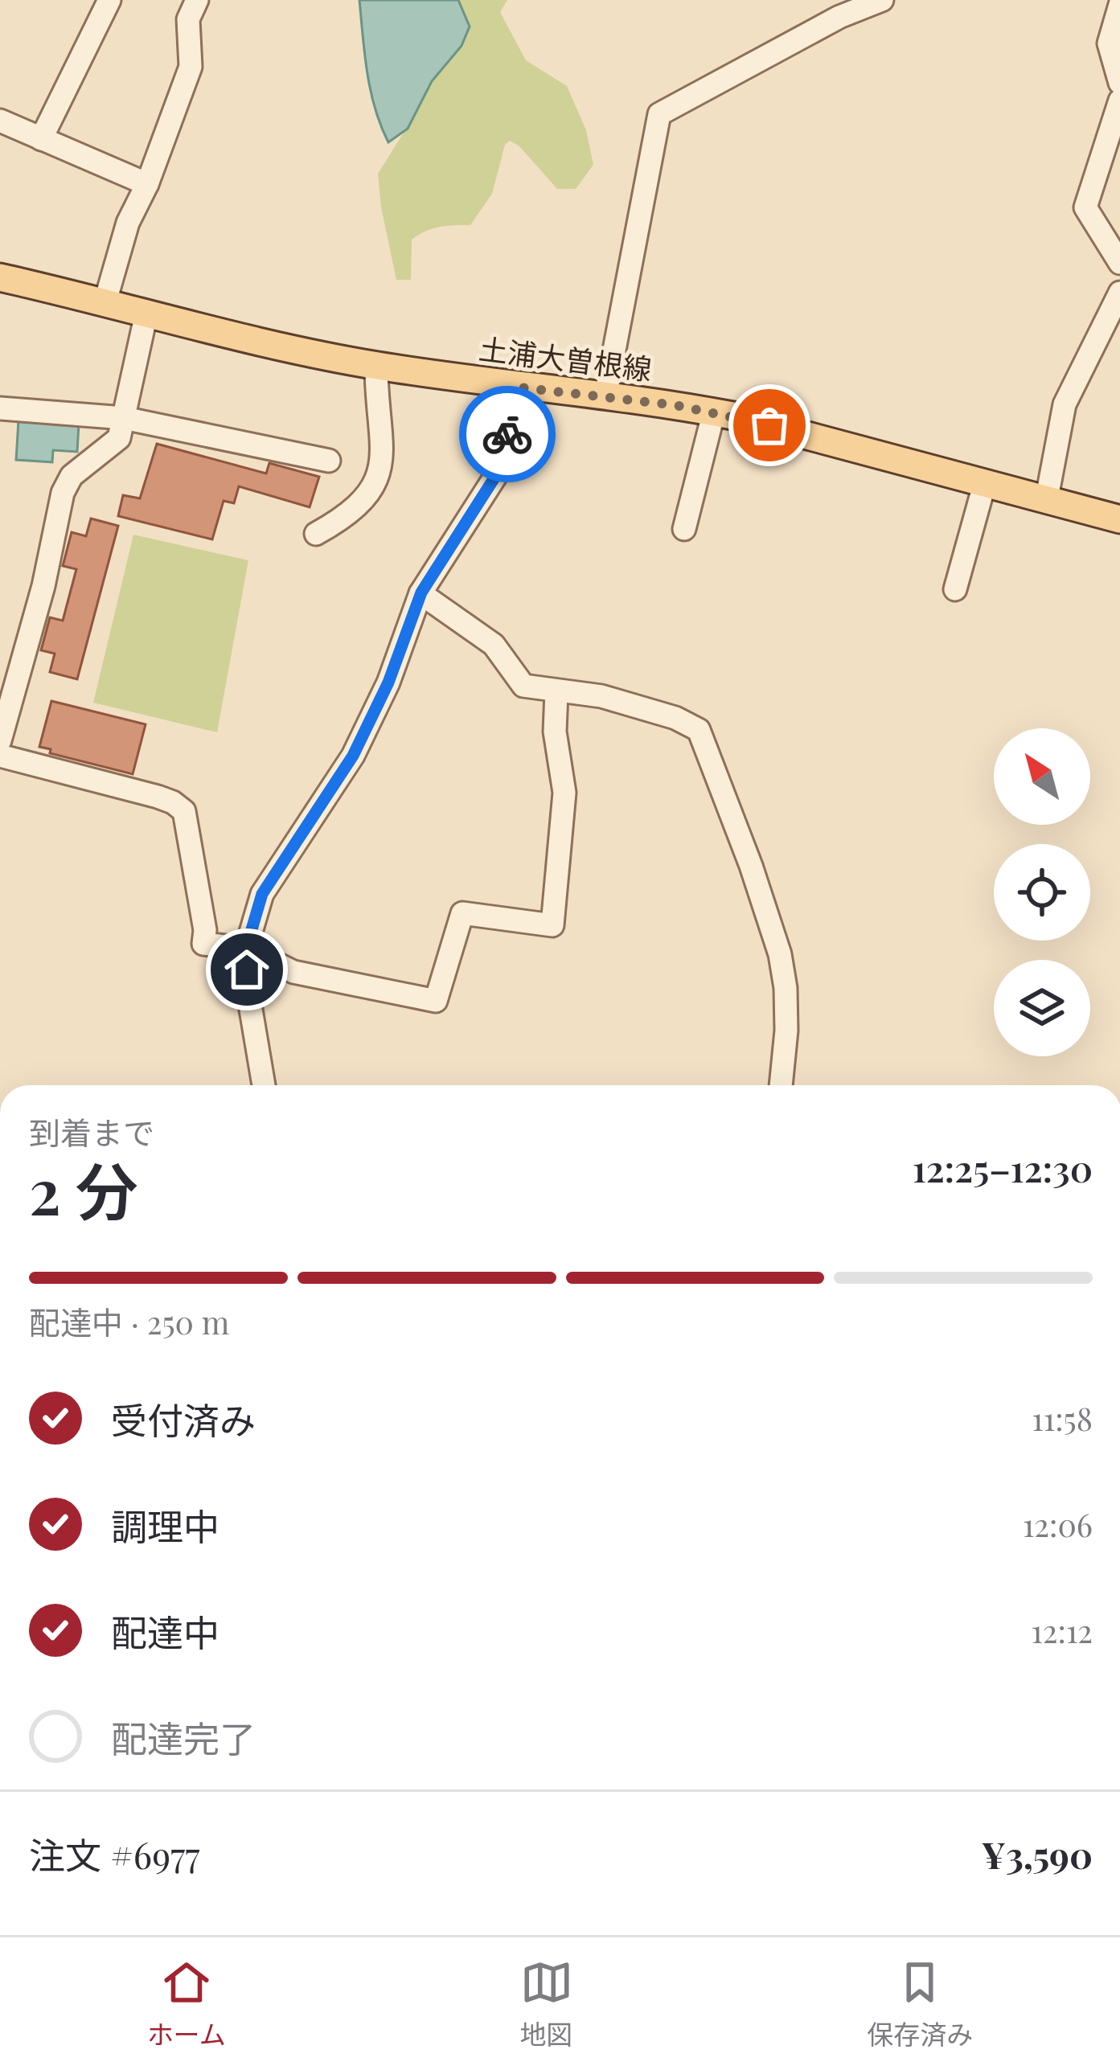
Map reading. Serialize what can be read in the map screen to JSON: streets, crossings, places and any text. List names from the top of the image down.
{
  "streets": {
    "main road": ["土浦大曽根線"]
  },
  "north": "top left",
  "page": {
    "heading": ["2 分", "到着まで", "12:25–12:30"],
    "panel": ["注文 #6977", "¥3,590"],
    "bar": "配達中 · 250 m",
    "list": [
      ["受付済み", "11:58"],
      ["調理中", "12:06"],
      ["配達中", "12:12"],
      "配達完了"
    ],
    "tabs": ["ホーム", "地図", "保存済み"]
  }
}
